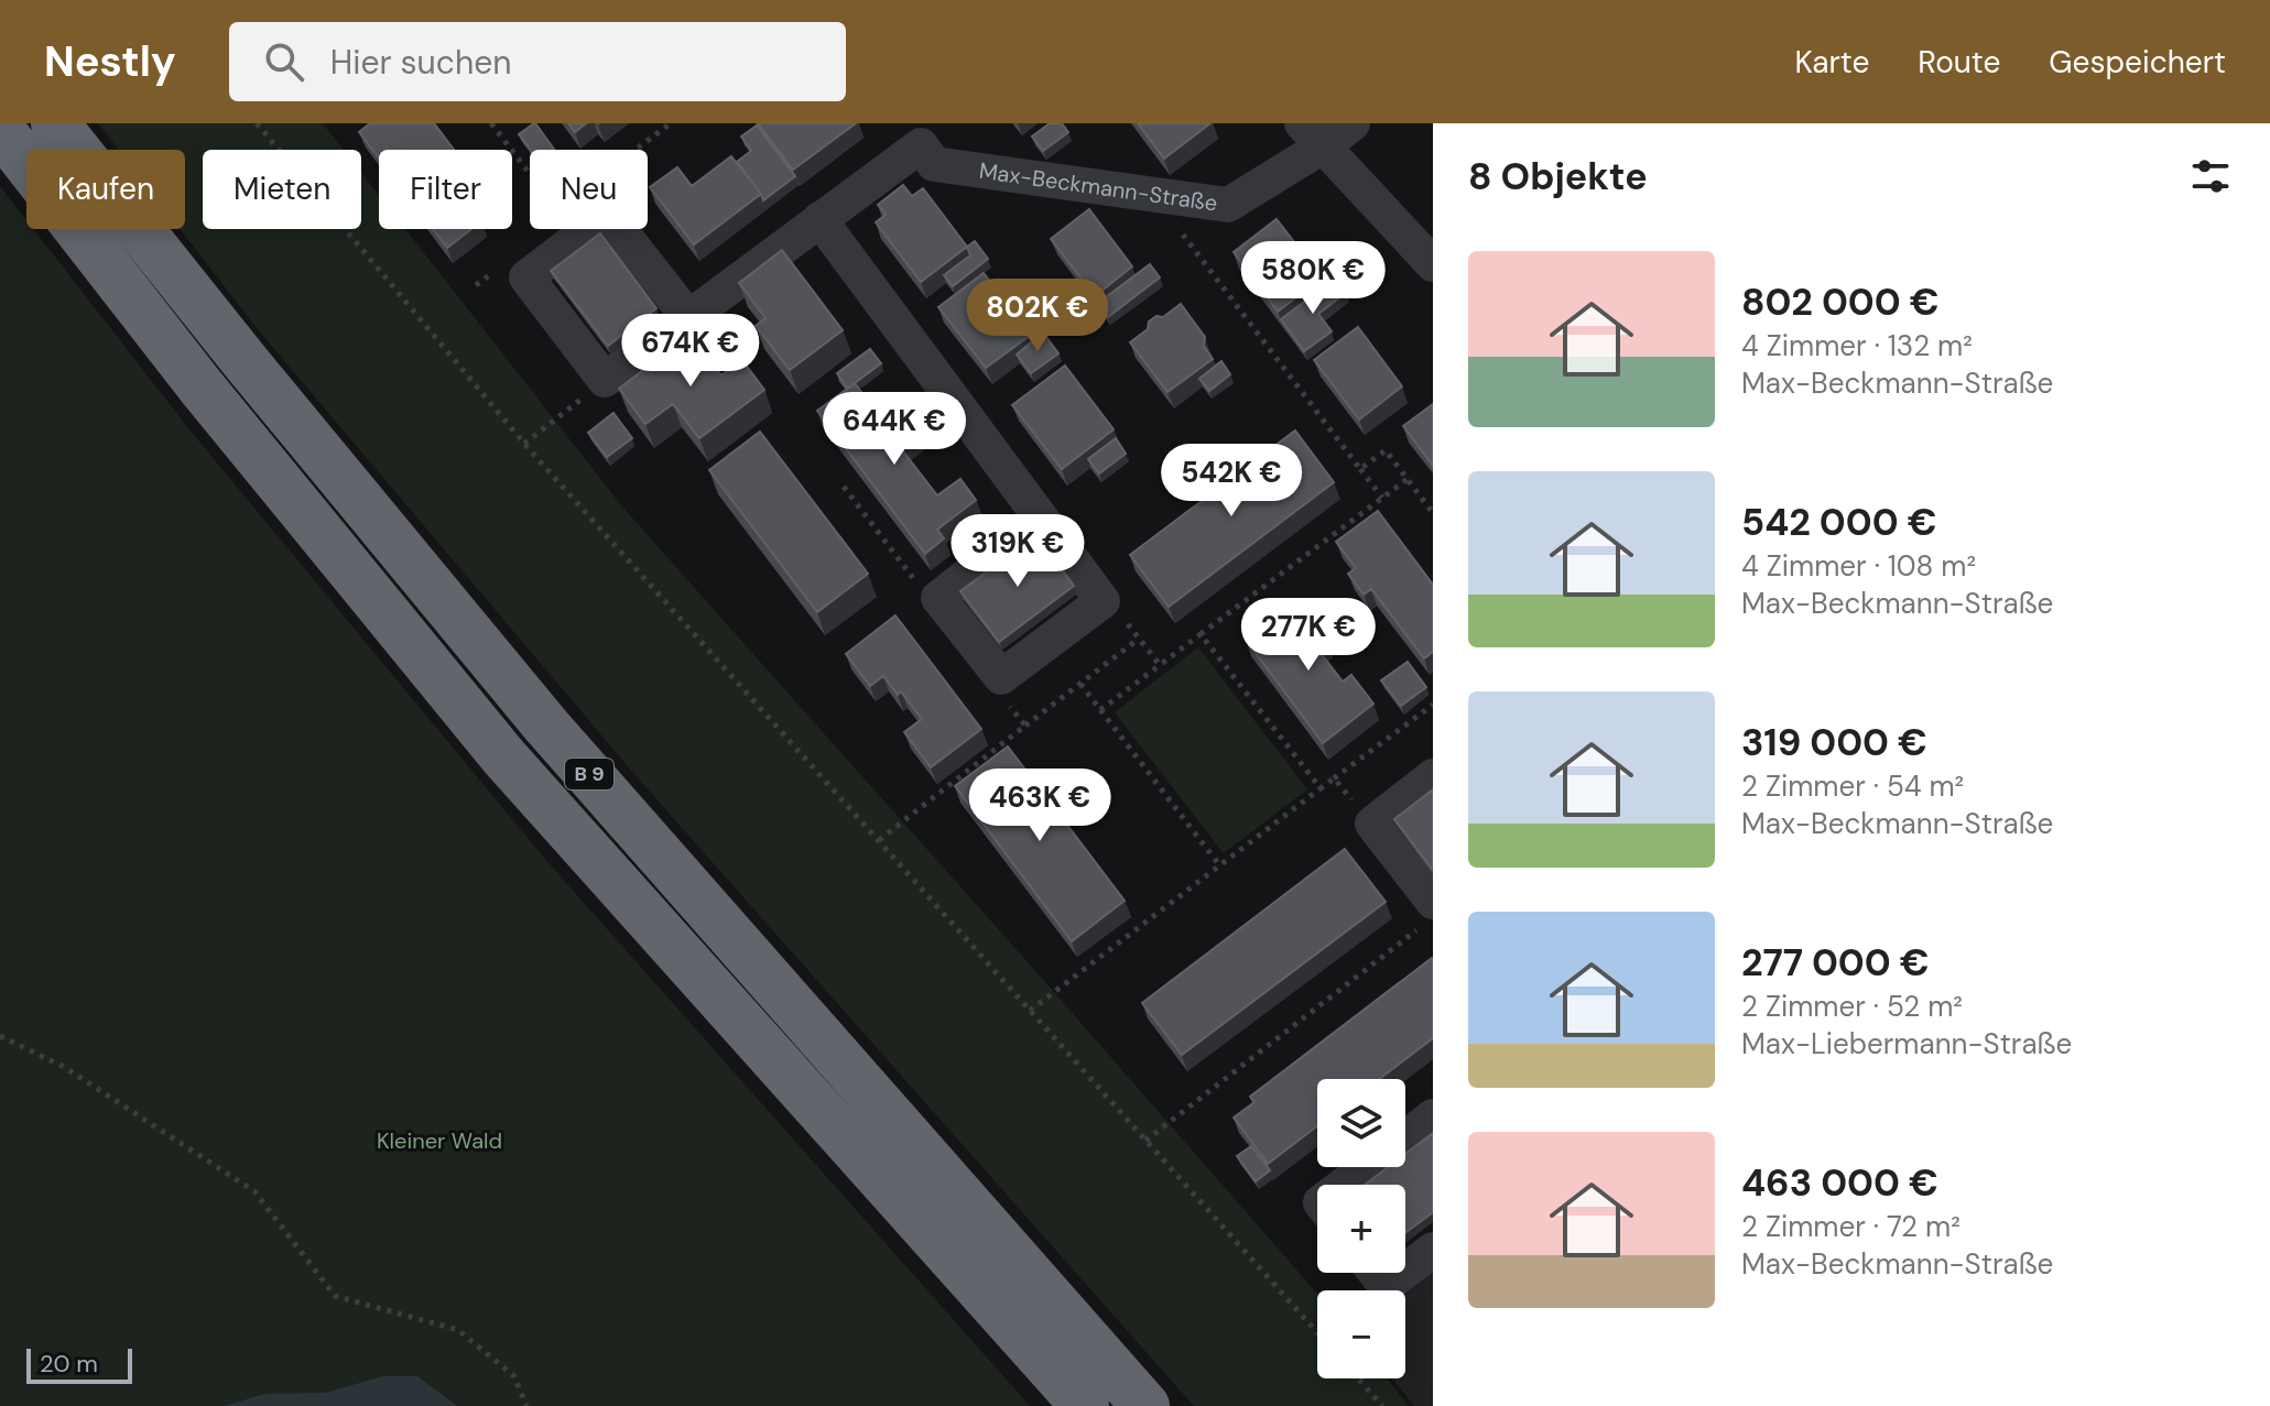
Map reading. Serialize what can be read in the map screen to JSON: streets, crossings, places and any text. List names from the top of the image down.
{
  "streets": {
    "highway": ["B 9"],
    "street": ["Max-Beckmann-Straße"]
  },
  "parks": ["Kleiner Wald"],
  "scale_bar": "20 m",
  "page": {
    "header": "Nestly",
    "search": "Hier suchen",
    "nav": ["Karte", "Route", "Gespeichert"],
    "heading": "8 Objekte",
    "chip": [
      "Kaufen",
      "Mieten",
      "Filter",
      "Neu"
    ],
    "list": [
      {
        "name": "802 000 €",
        "note": "4 Zimmer · 132 m² · Max-Beckmann-Straße"
      },
      {
        "name": "542 000 €",
        "note": "4 Zimmer · 108 m² · Max-Beckmann-Straße"
      },
      {
        "name": "319 000 €",
        "note": "2 Zimmer · 54 m² · Max-Beckmann-Straße"
      },
      {
        "name": "277 000 €",
        "note": "2 Zimmer · 52 m² · Max-Liebermann-Straße"
      },
      {
        "name": "463 000 €",
        "note": "2 Zimmer · 72 m² · Max-Beckmann-Straße"
      }
    ],
    "price": [
      "580K €",
      "802K €",
      "674K €",
      "644K €",
      "542K €",
      "319K €",
      "277K €",
      "463K €"
    ],
    "map_buttons": ["+", "−"],
    "scale": "20 m"
  }
}
